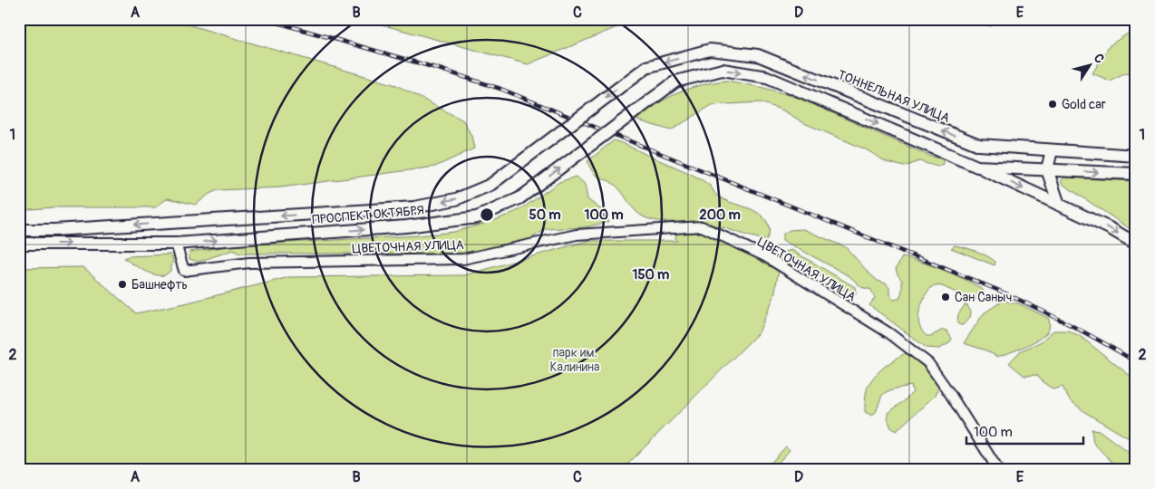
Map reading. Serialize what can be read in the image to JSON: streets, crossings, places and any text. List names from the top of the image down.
{
  "streets": {
    "main road": ["ТОННЕЛЬНАЯ УЛИЦА", "ПРОСПЕКТ ОКТЯБРЯ"],
    "street": ["ЦВЕТОЧНАЯ УЛИЦА"]
  },
  "crossings": [
    ["ТОННЕЛЬНАЯ УЛИЦА", "ПРОСПЕКТ ОКТЯБРЯ"],
    ["ПРОСПЕКТ ОКТЯБРЯ", "ЦВЕТОЧНАЯ УЛИЦА"]
  ],
  "parks": ["парк им. Калинина"],
  "places": ["Gold car", "Башнефть", "Сан Саныч"],
  "scale_bar": "100 m",
  "north": "top right",
  "grid": {
    "columns": [
      "A",
      "B",
      "C",
      "D",
      "E"
    ],
    "rows": ["1", "2"]
  },
  "rings": [
    "50 m",
    "100 m",
    "200 m",
    "150 m"
  ]
}
